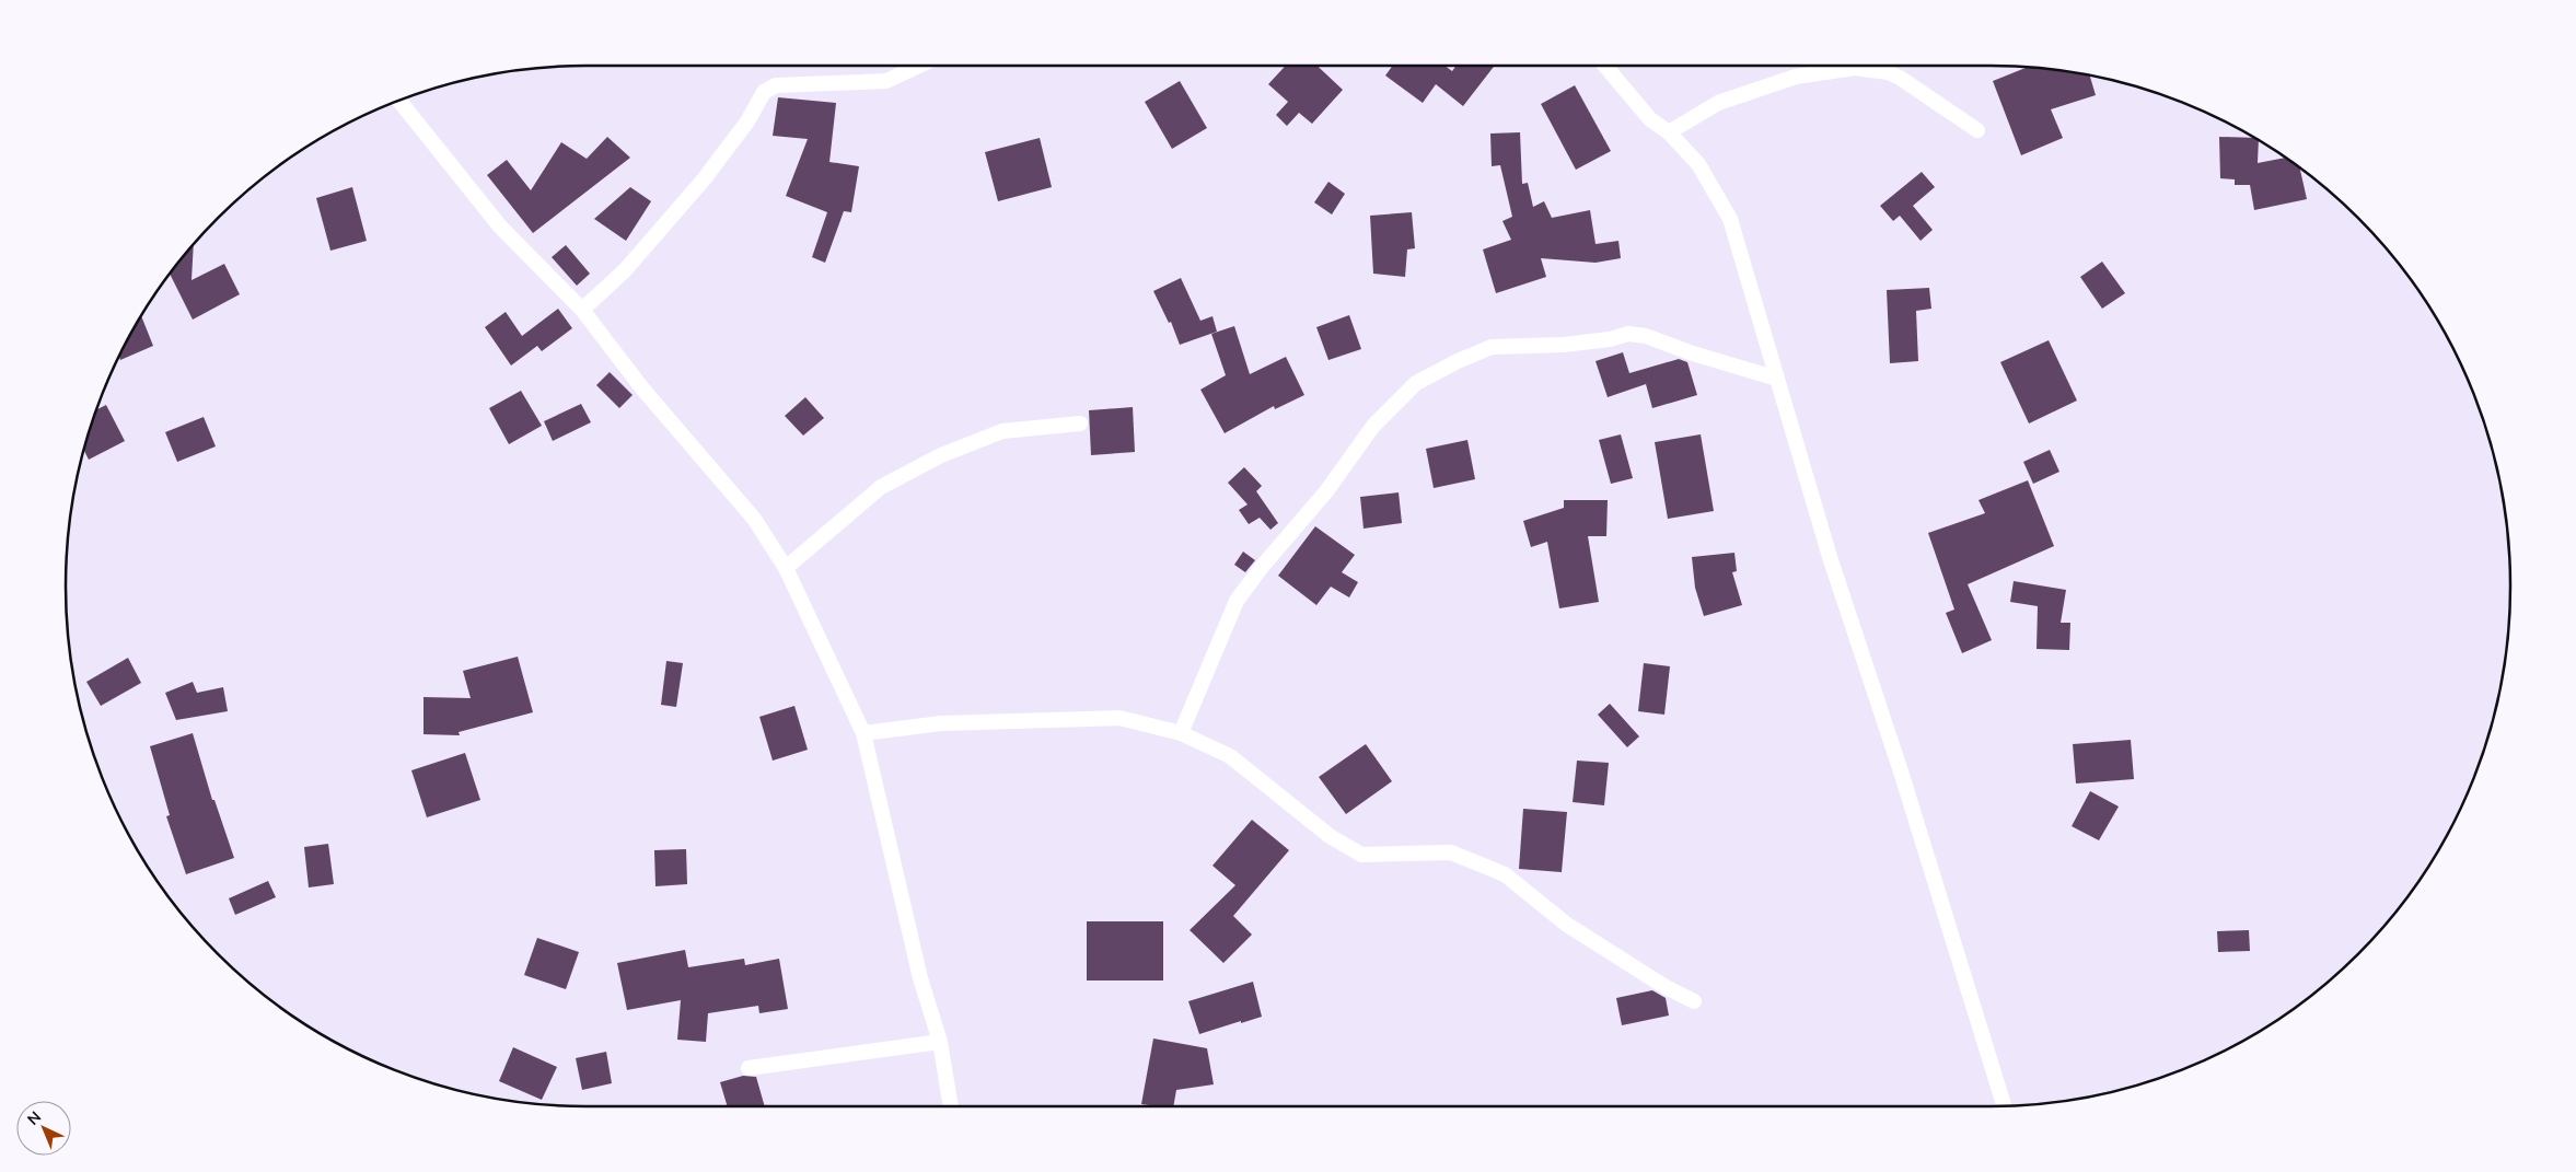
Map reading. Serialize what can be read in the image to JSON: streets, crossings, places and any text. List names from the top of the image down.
{
  "north": "top left"
}
